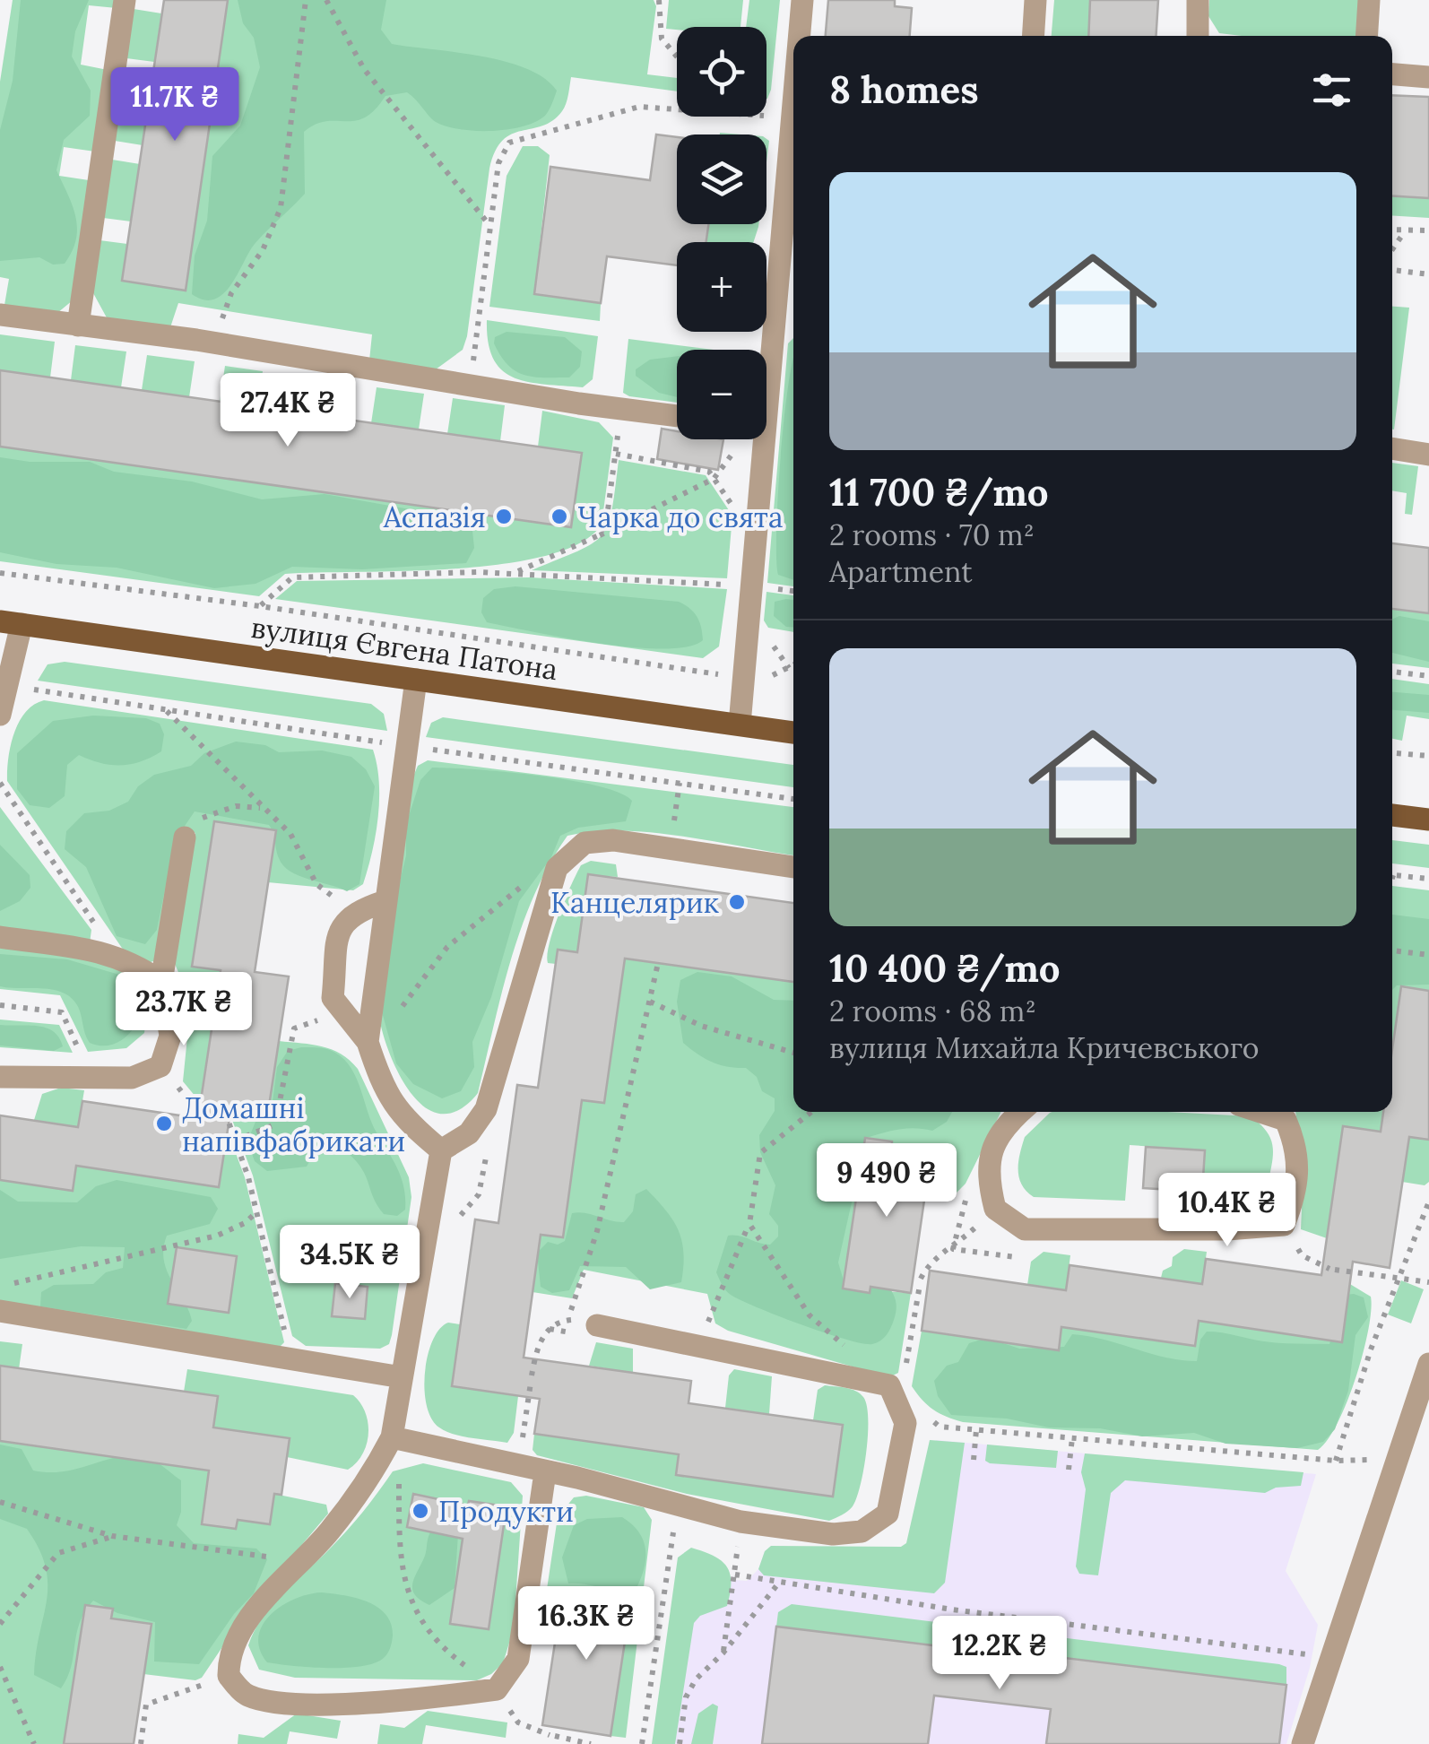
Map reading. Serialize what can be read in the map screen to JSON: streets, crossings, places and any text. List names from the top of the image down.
{
  "streets": {
    "main road": ["вулиця Євгена Патона"]
  },
  "places": [
    "Аспазія",
    "Чарка до свята",
    "Канцелярик",
    "Домашні напівфабрикати",
    "Продукти"
  ],
  "page": {
    "map_buttons": ["+", "−"],
    "heading": "8 homes",
    "price": [
      "11.7K ₴",
      "27.4K ₴",
      "23.7K ₴",
      "9 490 ₴",
      "10.4K ₴",
      "34.5K ₴",
      "16.3K ₴",
      "12.2K ₴"
    ],
    "list": [
      {
        "name": "11 700 ₴/mo",
        "note": "2 rooms · 70 m² · Apartment"
      },
      {
        "name": "10 400 ₴/mo",
        "note": "2 rooms · 68 m² · вулиця Михайла Кричевського"
      }
    ]
  }
}
